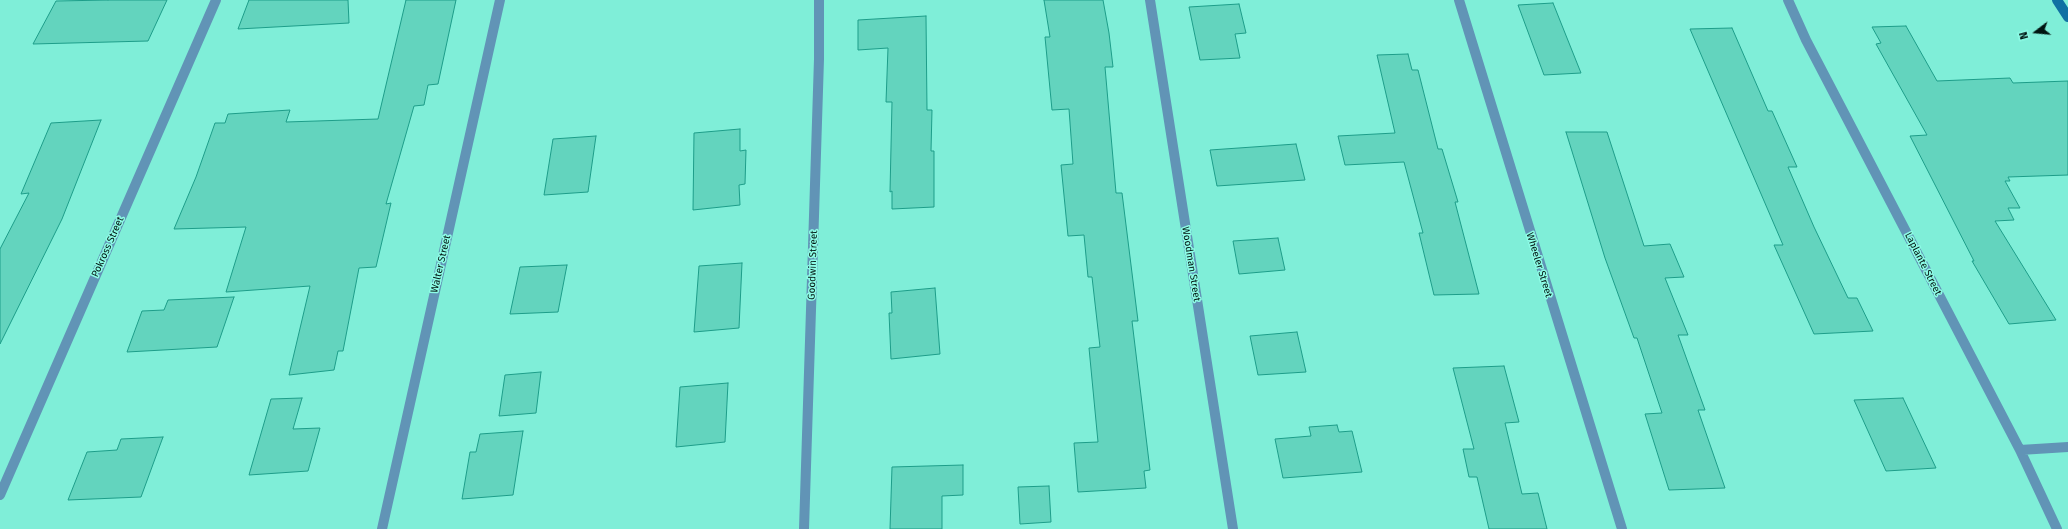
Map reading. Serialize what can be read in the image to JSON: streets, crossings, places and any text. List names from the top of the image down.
{
  "streets": {
    "street": [
      "Pokross Street",
      "Walter Street",
      "Woodman Street",
      "Laplante Street",
      "Goodwin Street",
      "Wheeler Street"
    ]
  },
  "north": "left"
}
